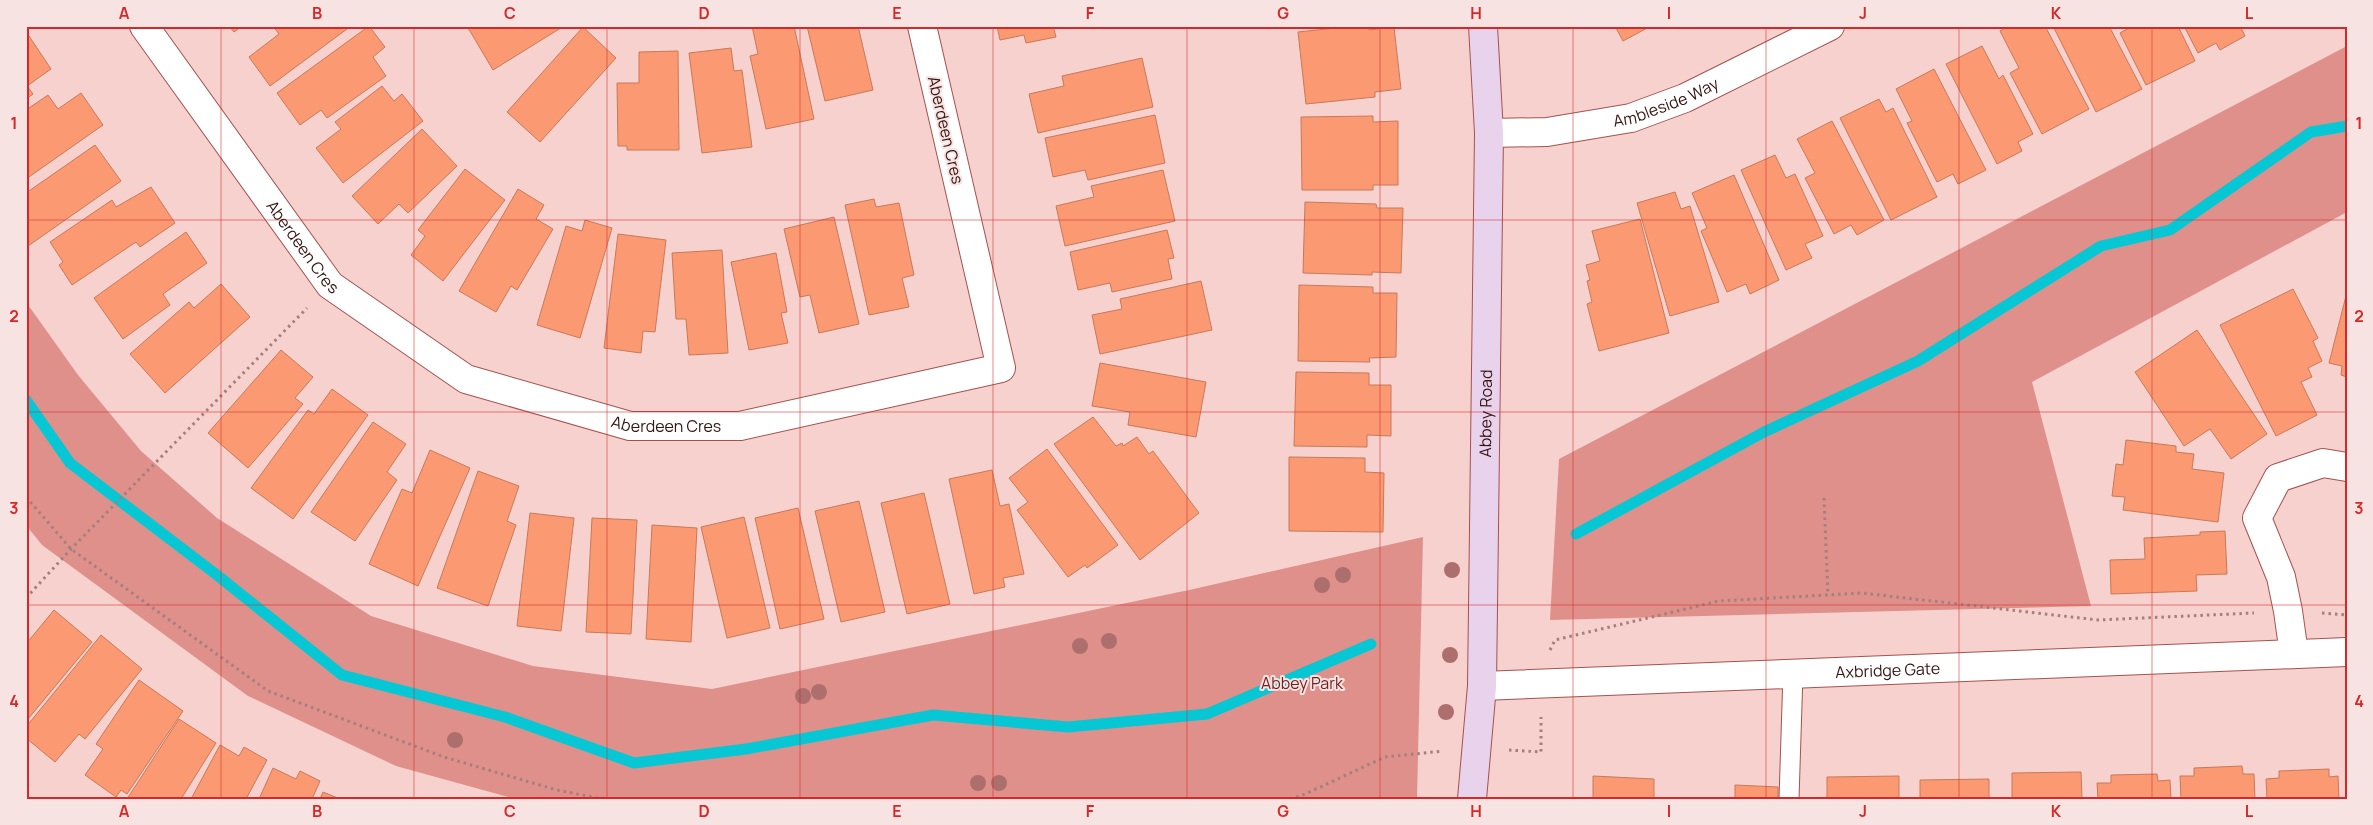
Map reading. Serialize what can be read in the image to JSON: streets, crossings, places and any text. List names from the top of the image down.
{
  "streets": {
    "street": [
      "Ambleside Way",
      "Aberdeen Cres",
      "Abbey Road",
      "Axbridge Gate"
    ]
  },
  "crossings": [
    ["Ambleside Way", "Abbey Road"],
    ["Abbey Road", "Axbridge Gate"]
  ],
  "parks": ["Abbey Park"],
  "grid": {
    "columns": [
      "A",
      "B",
      "C",
      "D",
      "E",
      "F",
      "G",
      "H",
      "I",
      "J",
      "K",
      "L"
    ],
    "rows": [
      "1",
      "2",
      "3",
      "4"
    ]
  }
}
